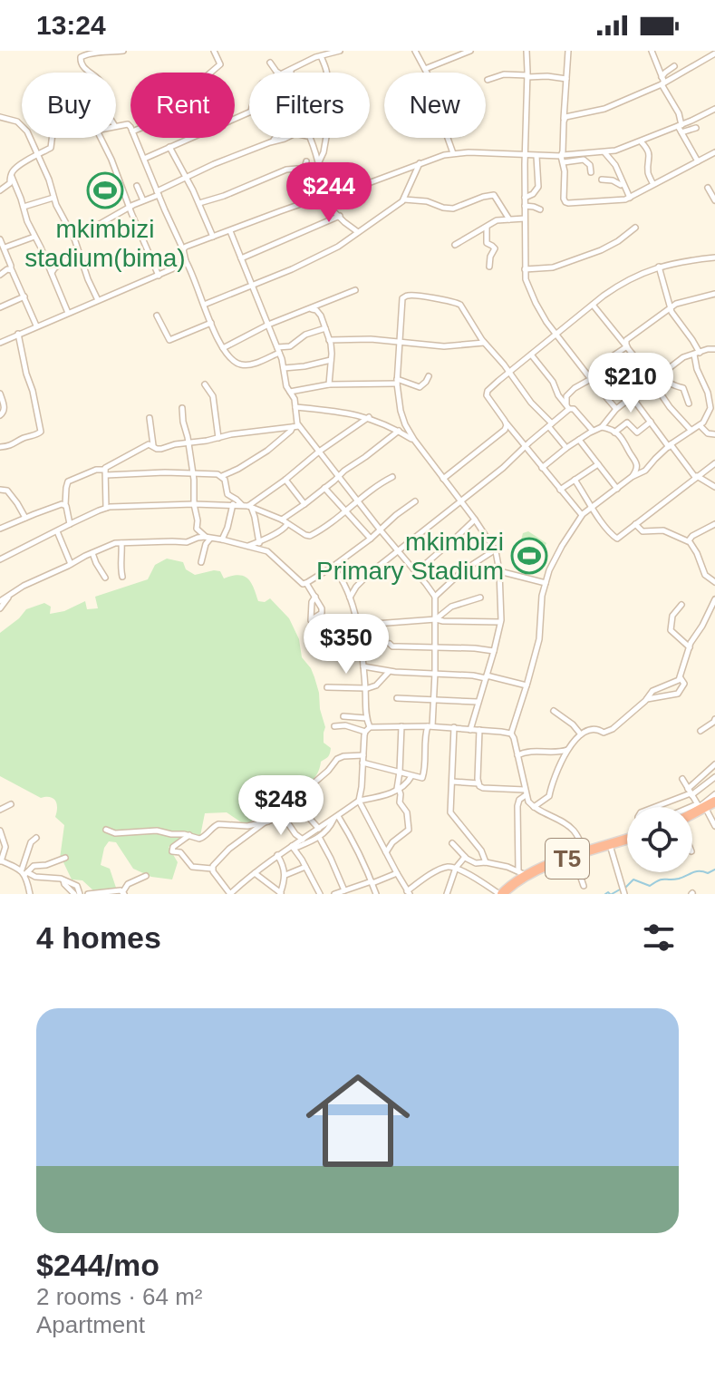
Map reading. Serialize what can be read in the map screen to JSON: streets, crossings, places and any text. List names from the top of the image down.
{
  "streets": {
    "highway": ["T5"]
  },
  "places": {
    "sports": ["mkimbizi stadium(bima)", "mkimbizi Primary Stadium"]
  },
  "page": {
    "status": "13:24",
    "chip": [
      "Buy",
      "Rent",
      "Filters",
      "New"
    ],
    "price": [
      "$244",
      "$210",
      "$350",
      "$248"
    ],
    "heading": "4 homes",
    "list": [
      {
        "name": "$244/mo",
        "note": "2 rooms · 64 m² · Apartment"
      }
    ]
  }
}
